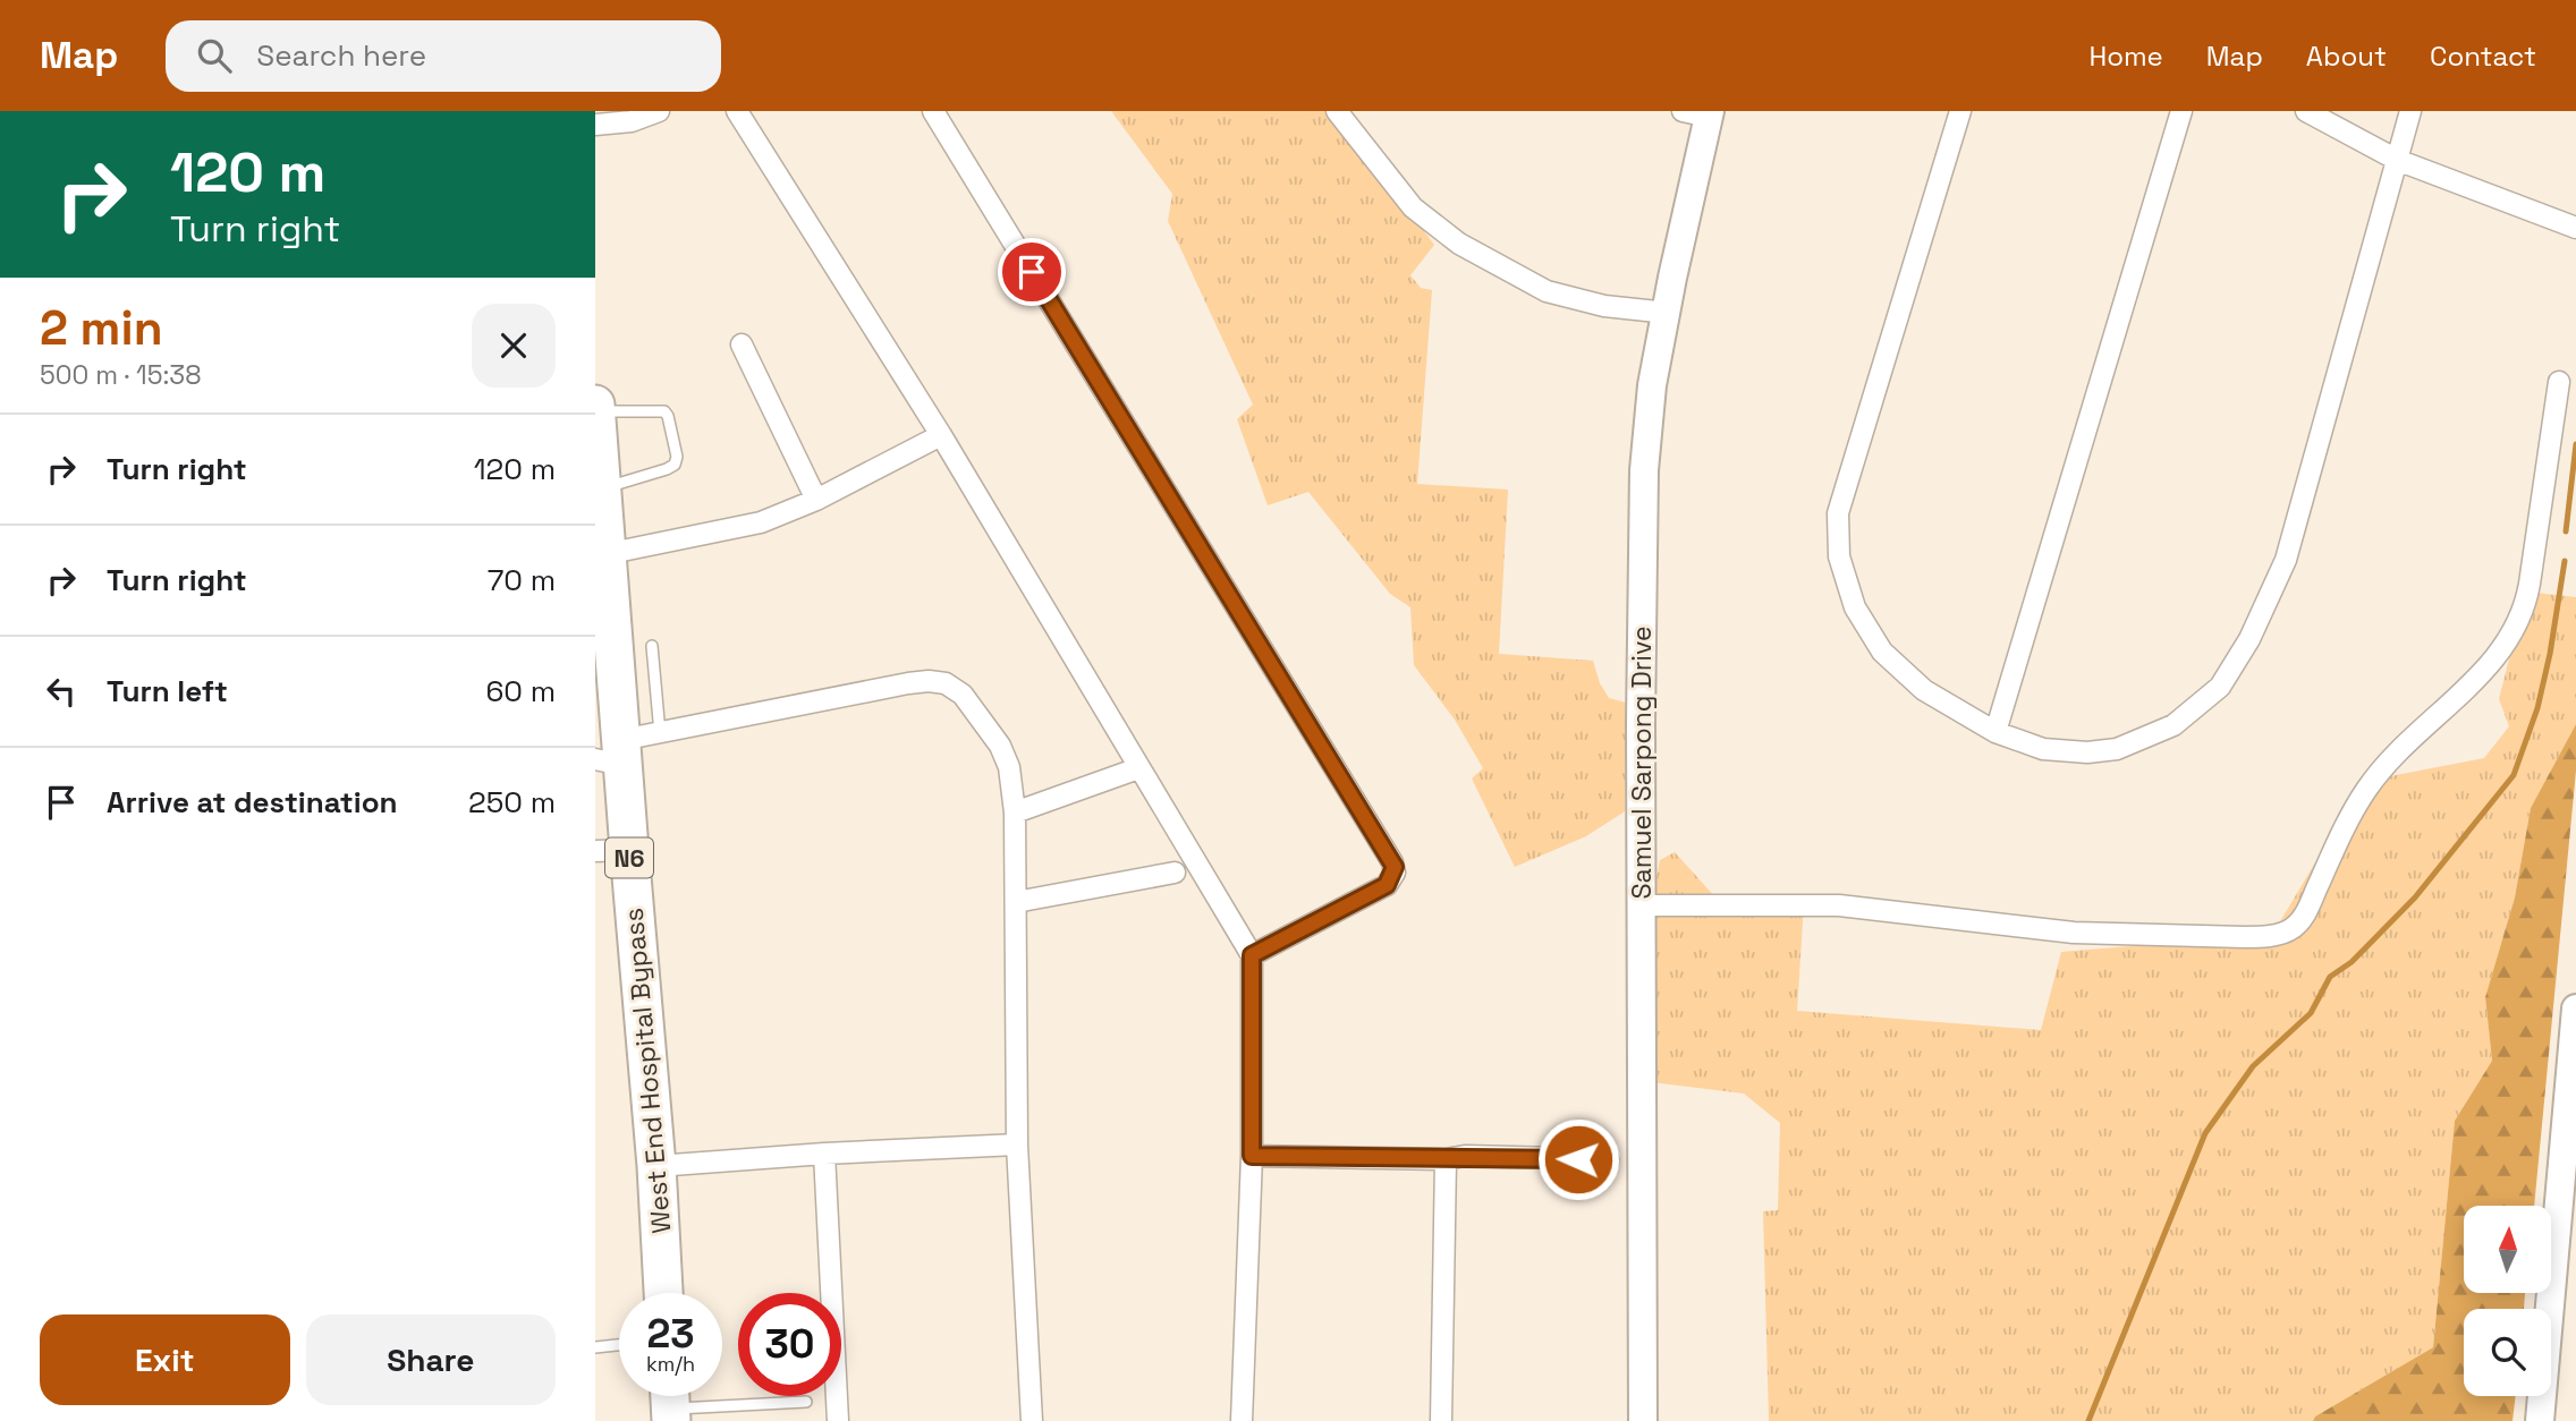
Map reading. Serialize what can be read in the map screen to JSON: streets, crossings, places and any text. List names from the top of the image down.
{
  "streets": {
    "highway": ["N6", "West End Hospital Bypass"],
    "street": ["Samuel Sarpong Drive"]
  },
  "north": "top",
  "page": {
    "header": "Map",
    "search": "Search here",
    "nav": [
      "Home",
      "Map",
      "About",
      "Contact"
    ],
    "turn": ["120 m", "Turn right"],
    "heading": ["2 min", "500 m · 15:38"],
    "list": [
      {
        "name": "Turn right",
        "value": "120 m"
      },
      {
        "name": "Turn right",
        "value": "70 m"
      },
      {
        "name": "Turn left",
        "value": "60 m"
      },
      {
        "name": "Arrive at destination",
        "value": "250 m"
      }
    ],
    "speed": "23 km/h",
    "limit": "30",
    "buttons": ["Exit", "Share"]
  }
}
